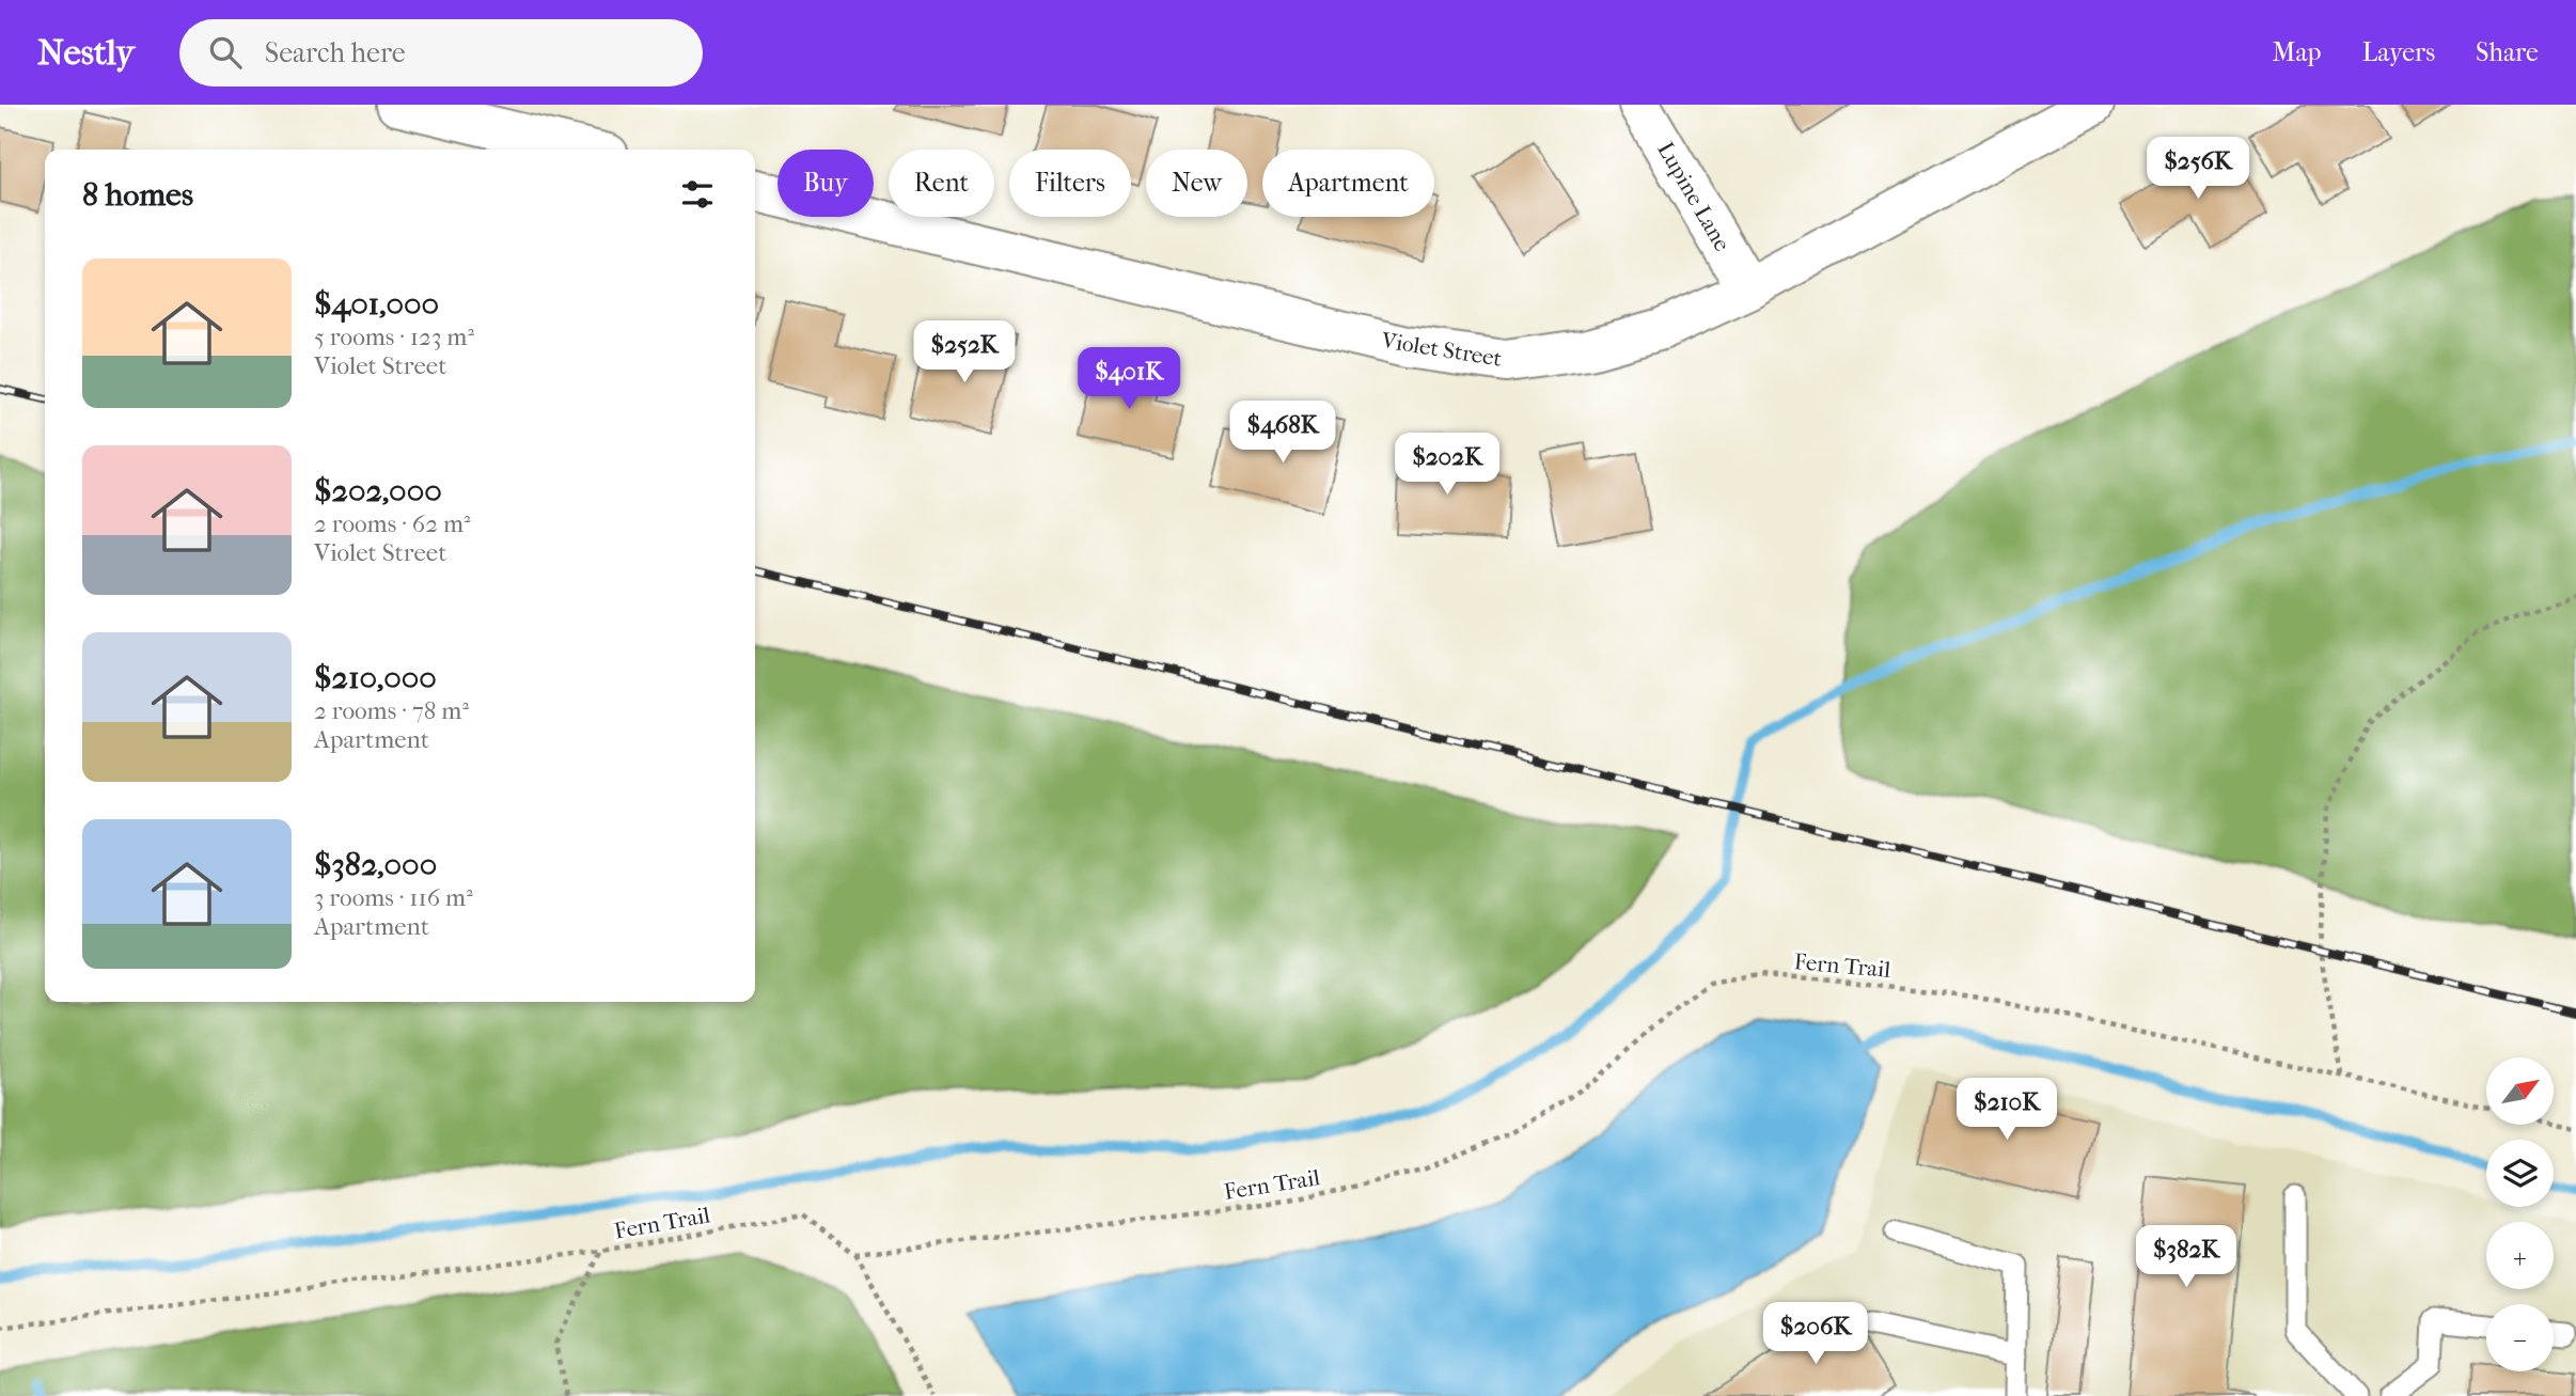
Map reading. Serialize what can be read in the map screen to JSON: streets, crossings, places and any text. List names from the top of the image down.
{
  "streets": {
    "street": ["Lupine Lane", "Violet Street"],
    "path": ["Fern Trail"]
  },
  "crossings": [
    ["Lupine Lane", "Violet Street"]
  ],
  "north": "top right",
  "page": {
    "header": "Nestly",
    "search": "Search here",
    "nav": ["Map", "Layers", "Share"],
    "price": [
      "$256K",
      "$252K",
      "$401K",
      "$468K",
      "$202K",
      "$210K",
      "$382K",
      "$206K"
    ],
    "chip": [
      "Buy",
      "Rent",
      "Filters",
      "New",
      "Apartment"
    ],
    "heading": "8 homes",
    "list": [
      {
        "name": "$401,000",
        "note": "5 rooms · 123 m² · Violet Street"
      },
      {
        "name": "$202,000",
        "note": "2 rooms · 62 m² · Violet Street"
      },
      {
        "name": "$210,000",
        "note": "2 rooms · 78 m² · Apartment"
      },
      {
        "name": "$382,000",
        "note": "3 rooms · 116 m² · Apartment"
      }
    ],
    "map_buttons": ["+", "−"]
  }
}
